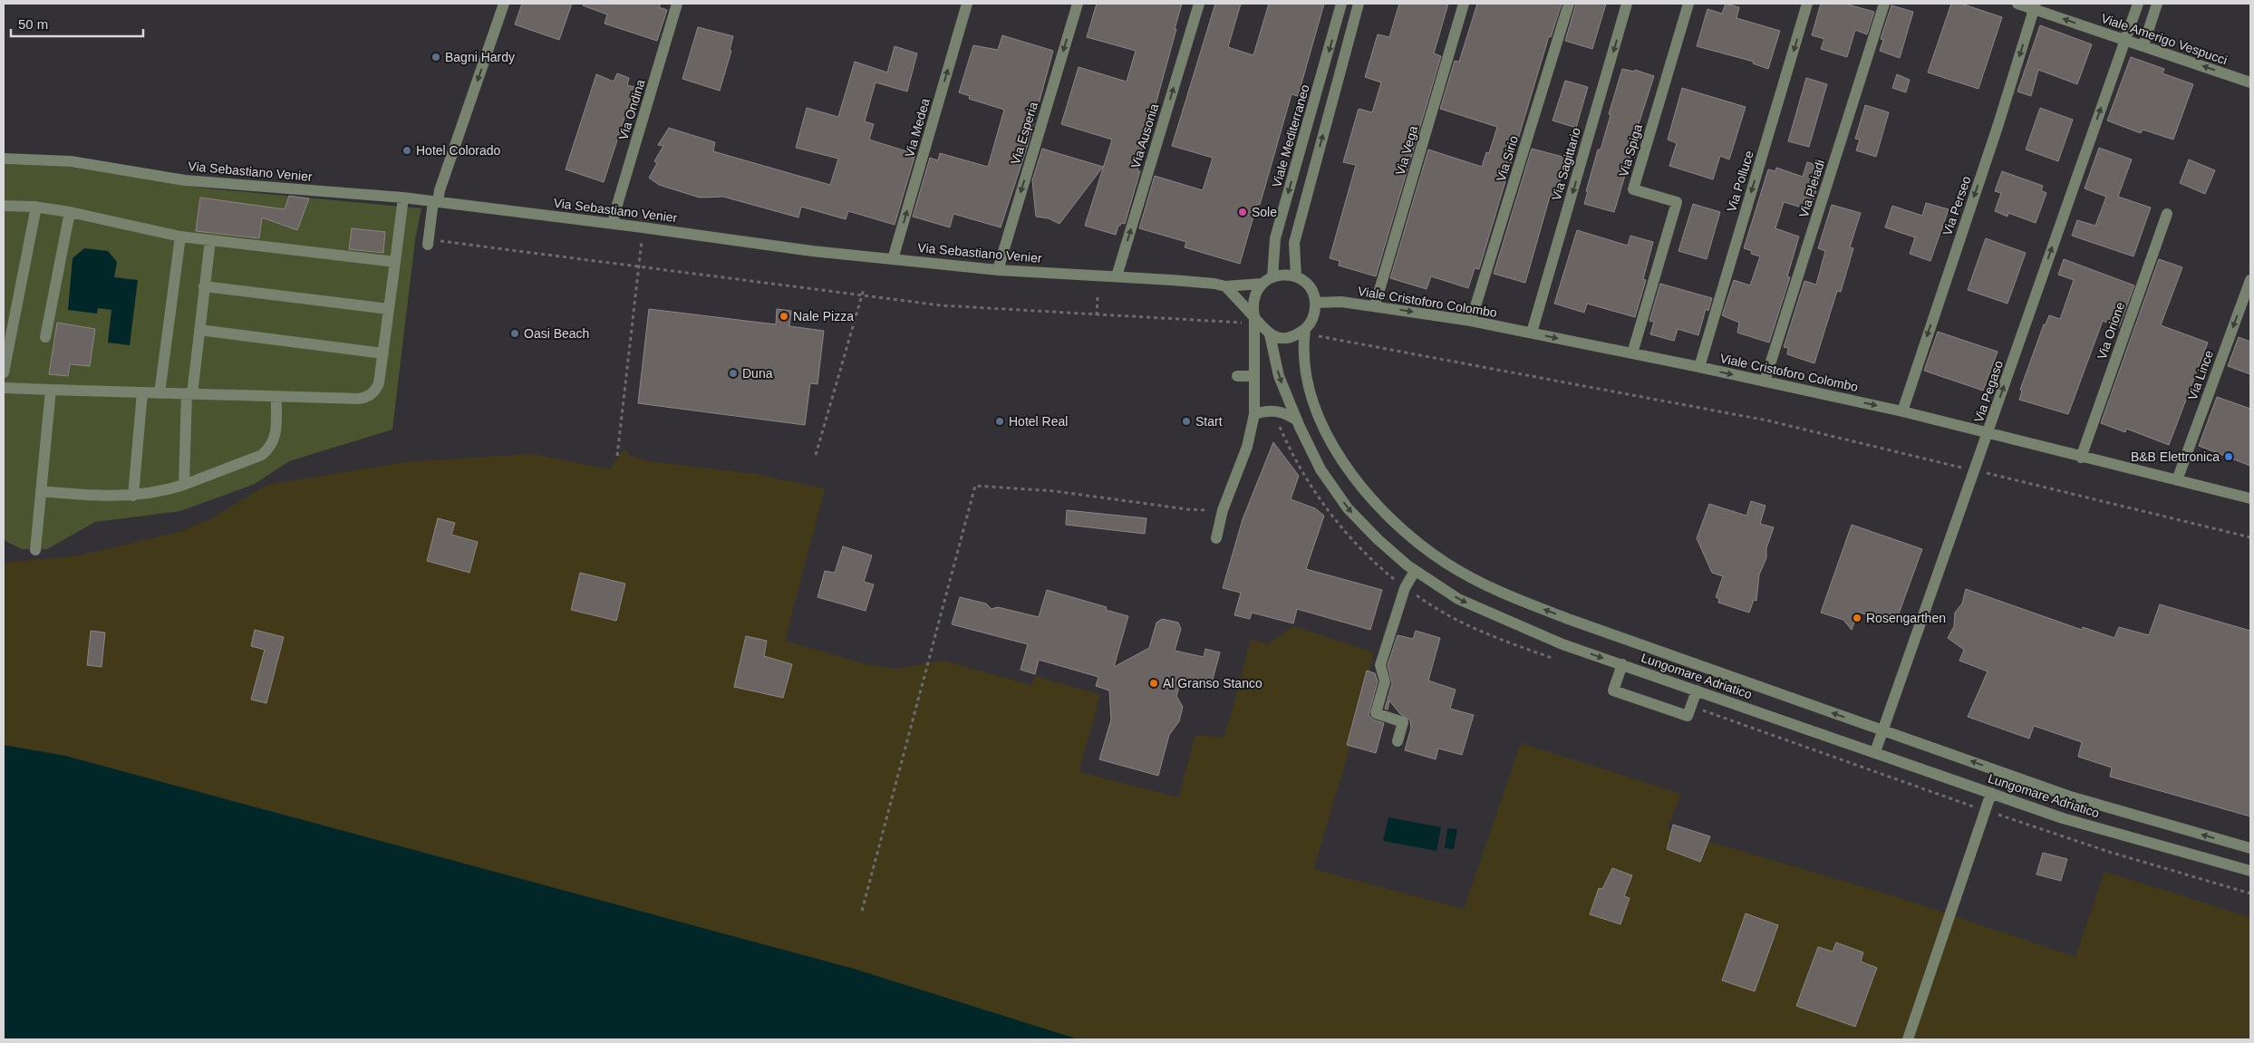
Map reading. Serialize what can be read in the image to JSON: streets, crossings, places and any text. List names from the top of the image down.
{
  "streets": {
    "street": [
      "Viale Amerigo Vespucci",
      "Via Ondina",
      "Via Medea",
      "Via Esperia",
      "Via Ausonia",
      "Viale Mediterraneo",
      "Via Vega",
      "Via Spiga",
      "Via Sirio",
      "Via Sagittario",
      "Via Sebastiano Venier",
      "Via Polluce",
      "Via Pleiadi",
      "Via Perseo",
      "Viale Cristoforo Colombo",
      "Via Orione",
      "Via Lince",
      "Via Pegaso",
      "Lungomare Adriatico"
    ]
  },
  "crossings": [
    ["Viale Amerigo Vespucci", "Via Perseo"],
    ["Viale Amerigo Vespucci", "Via Pegaso"],
    ["Via Ondina", "Via Sebastiano Venier"],
    ["Via Medea", "Via Sebastiano Venier"],
    ["Via Esperia", "Via Sebastiano Venier"],
    ["Via Ausonia", "Via Sebastiano Venier"],
    ["Viale Mediterraneo", "Via Sebastiano Venier"],
    ["Viale Mediterraneo", "Viale Cristoforo Colombo"],
    ["Viale Mediterraneo", "Lungomare Adriatico"],
    ["Via Vega", "Viale Cristoforo Colombo"],
    ["Via Spiga", "Viale Cristoforo Colombo"],
    ["Via Sirio", "Viale Cristoforo Colombo"],
    ["Via Sagittario", "Viale Cristoforo Colombo"],
    ["Via Sebastiano Venier", "Viale Cristoforo Colombo"],
    ["Via Sebastiano Venier", "Lungomare Adriatico"],
    ["Via Polluce", "Viale Cristoforo Colombo"],
    ["Via Pleiadi", "Viale Cristoforo Colombo"],
    ["Via Perseo", "Viale Cristoforo Colombo"],
    ["Viale Cristoforo Colombo", "Via Orione"],
    ["Viale Cristoforo Colombo", "Via Lince"],
    ["Viale Cristoforo Colombo", "Via Pegaso"],
    ["Viale Cristoforo Colombo", "Lungomare Adriatico"],
    ["Via Pegaso", "Lungomare Adriatico"]
  ],
  "one_way": [
    "Viale Amerigo Vespucci",
    "Via Medea",
    "Via Esperia",
    "Via Ausonia",
    "Via Sagittario",
    "Via Polluce",
    "Via Perseo",
    "Viale Cristoforo Colombo",
    "Via Lince",
    "Via Pegaso"
  ],
  "places": [
    "Bagni Hardy",
    "Hotel Colorado",
    "Sole",
    "Nale Pizza",
    "Oasi Beach",
    "Duna",
    "Hotel Real",
    "Start",
    "B&B Elettronica",
    "Rosengarthen",
    "Al Granso Stanco"
  ],
  "scale_bar": "50 m"
}
